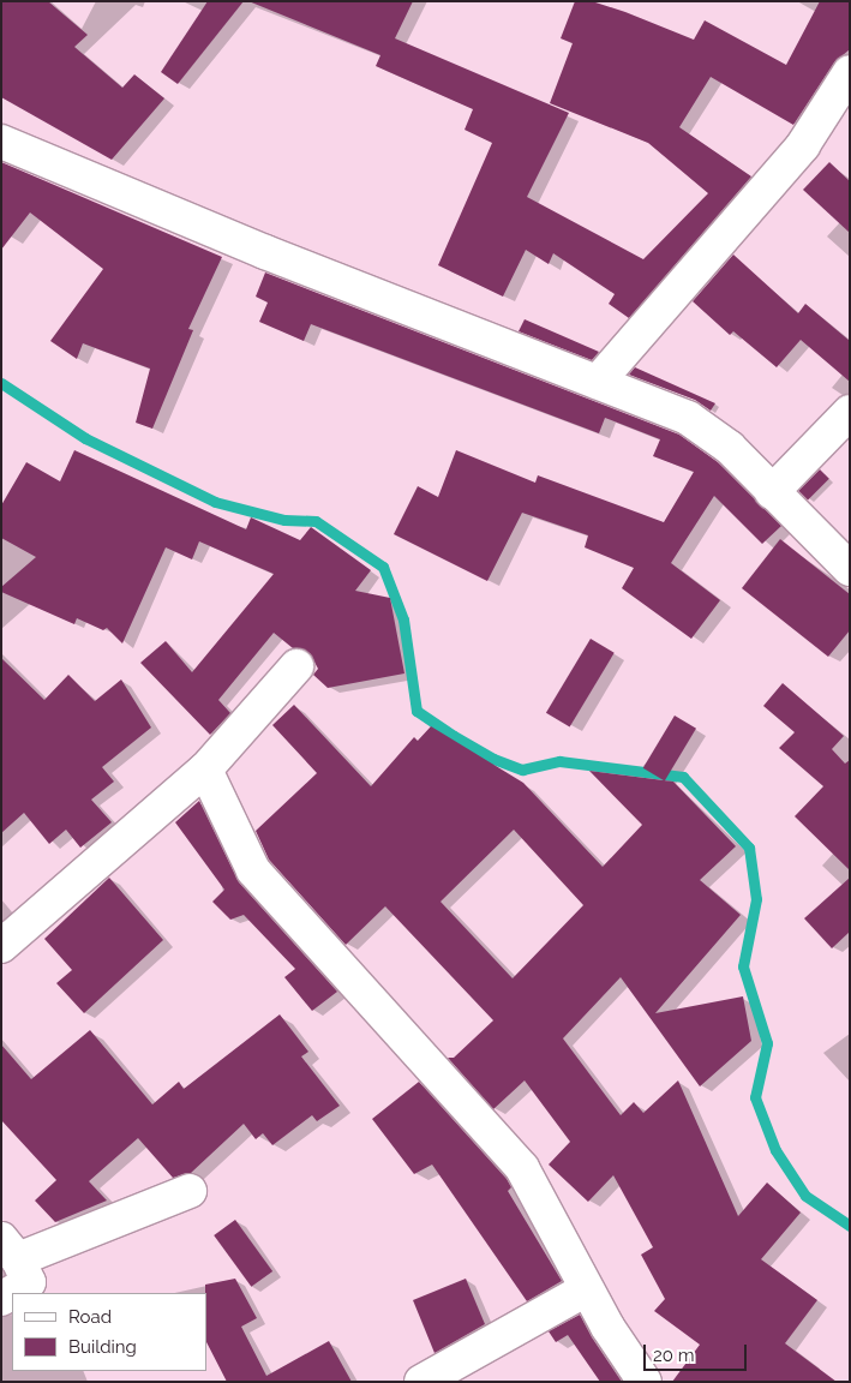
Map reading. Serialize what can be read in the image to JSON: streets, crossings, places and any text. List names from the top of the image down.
{
  "legend": ["Road", "Building"],
  "scale_bar": "20 m"
}
